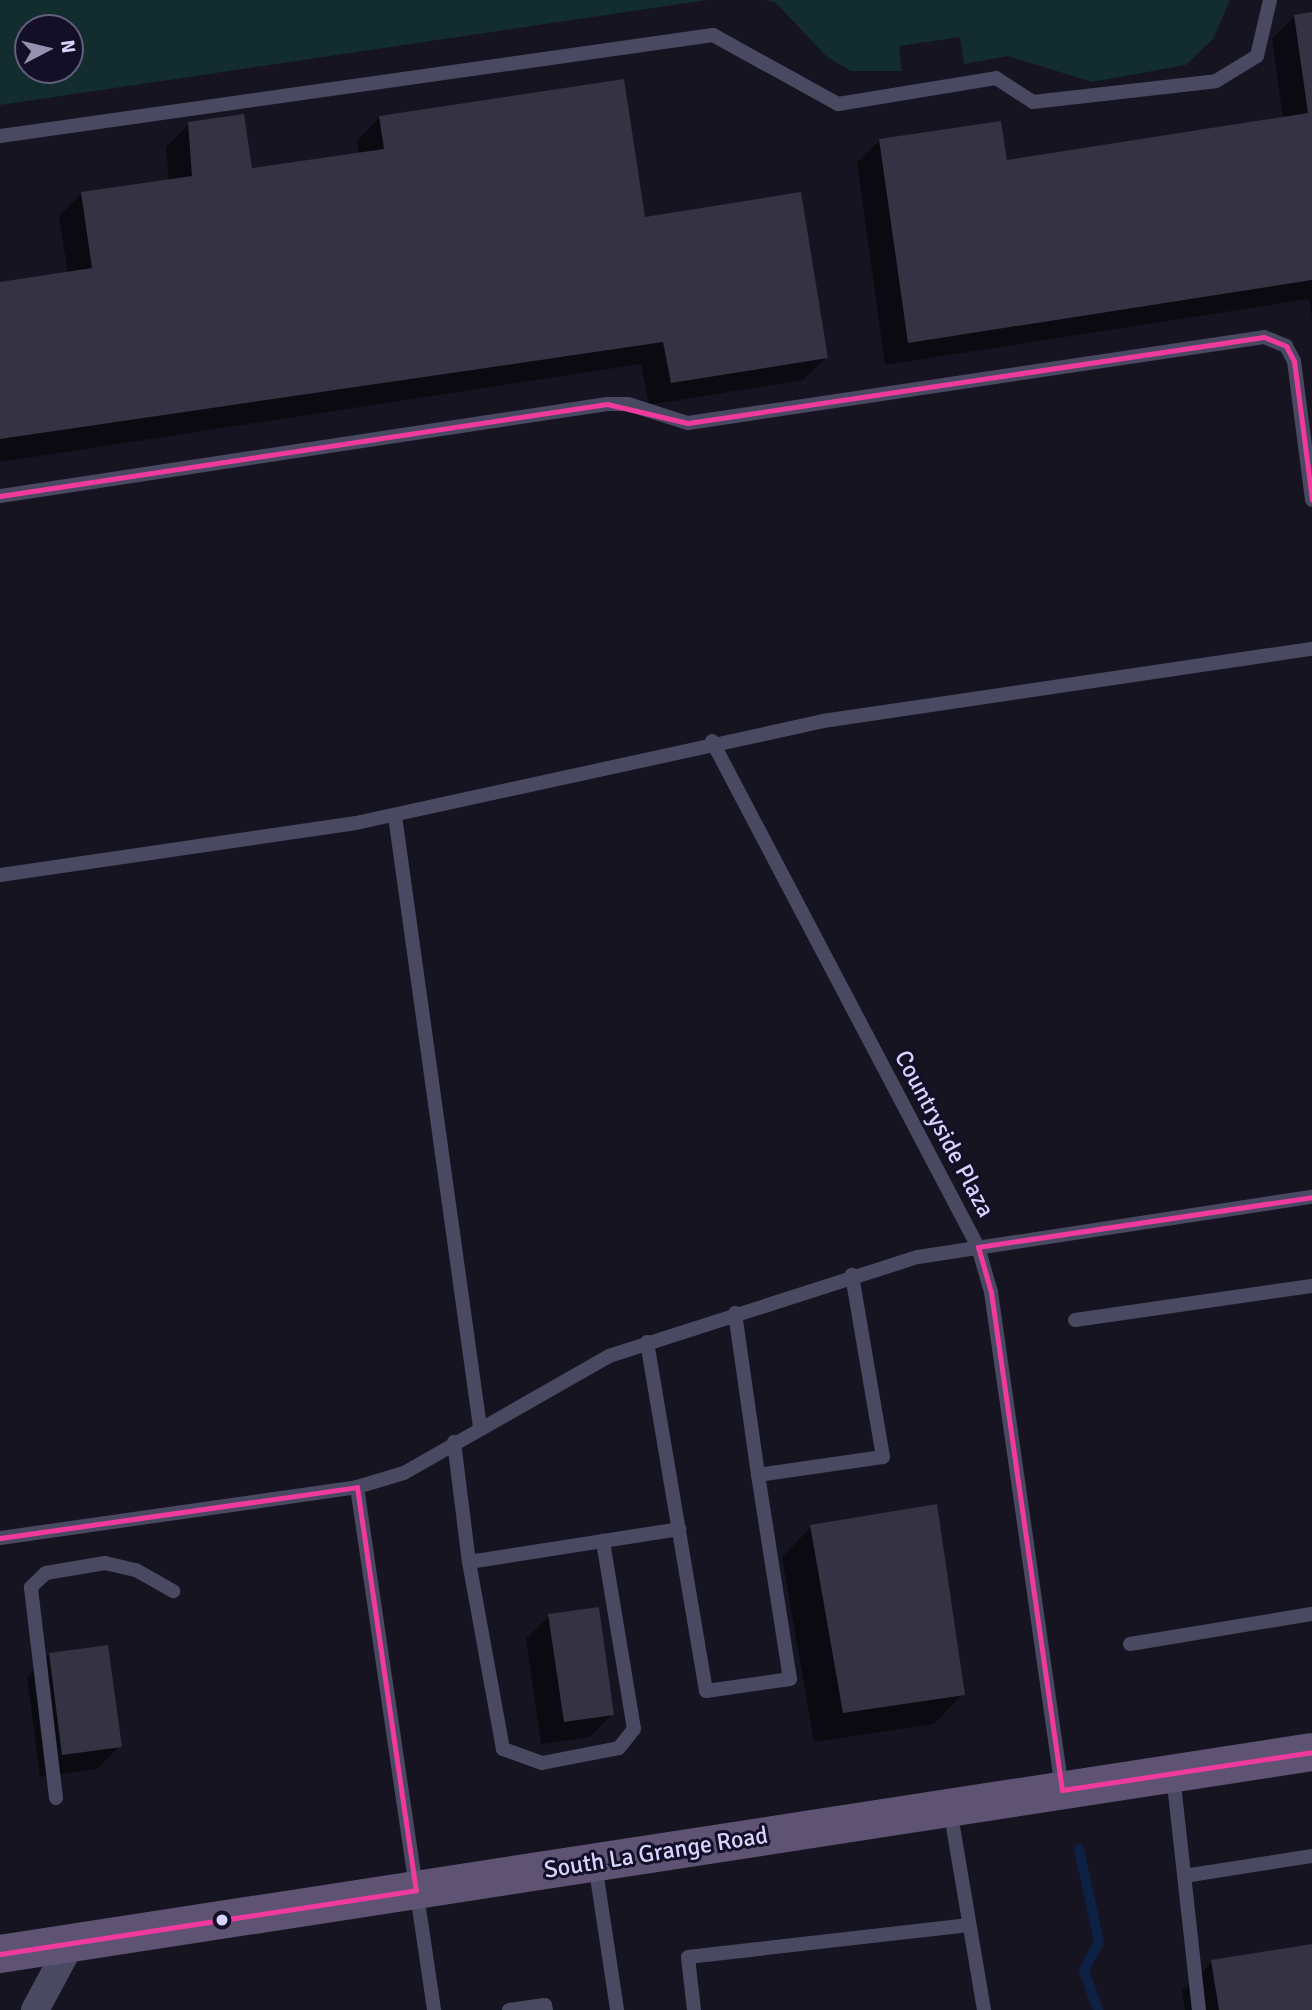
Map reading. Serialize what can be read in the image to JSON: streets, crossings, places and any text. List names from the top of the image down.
{
  "streets": {
    "main road": ["South La Grange Road"],
    "lane": ["Countryside Plaza"]
  },
  "crossings": [
    ["Countryside Plaza", "South La Grange Road"]
  ],
  "north": "right"
}
